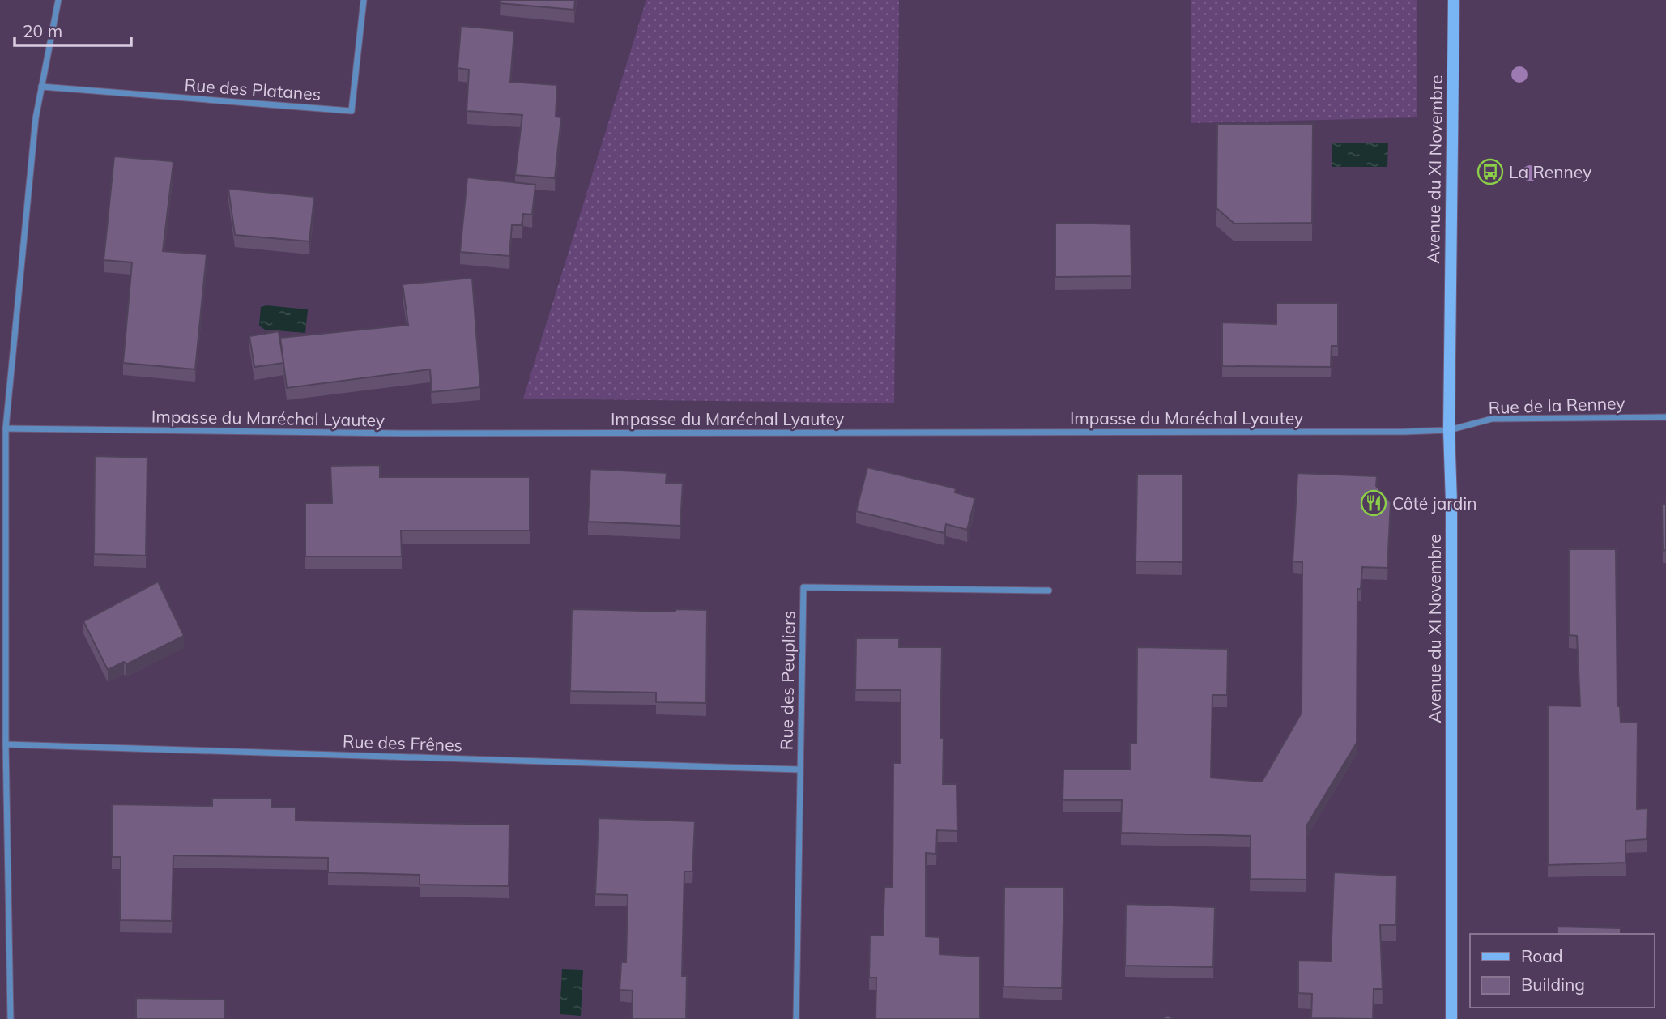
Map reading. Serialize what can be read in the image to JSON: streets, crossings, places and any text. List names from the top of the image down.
{
  "streets": {
    "main road": ["Avenue du XI Novembre"],
    "street": [
      "Rue des Platanes",
      "Rue de la Renney",
      "Impasse du Maréchal Lyautey",
      "Rue des Peupliers",
      "Rue des Frênes"
    ]
  },
  "crossings": [
    ["Avenue du XI Novembre", "Rue de la Renney"],
    ["Avenue du XI Novembre", "Impasse du Maréchal Lyautey"],
    ["Rue de la Renney", "Impasse du Maréchal Lyautey"],
    ["Rue des Peupliers", "Rue des Frênes"]
  ],
  "places": {
    "bus stop": ["La Renney"],
    "restaurant": ["Côté jardin"]
  },
  "legend": ["Road", "Building"],
  "scale_bar": "20 m"
}
